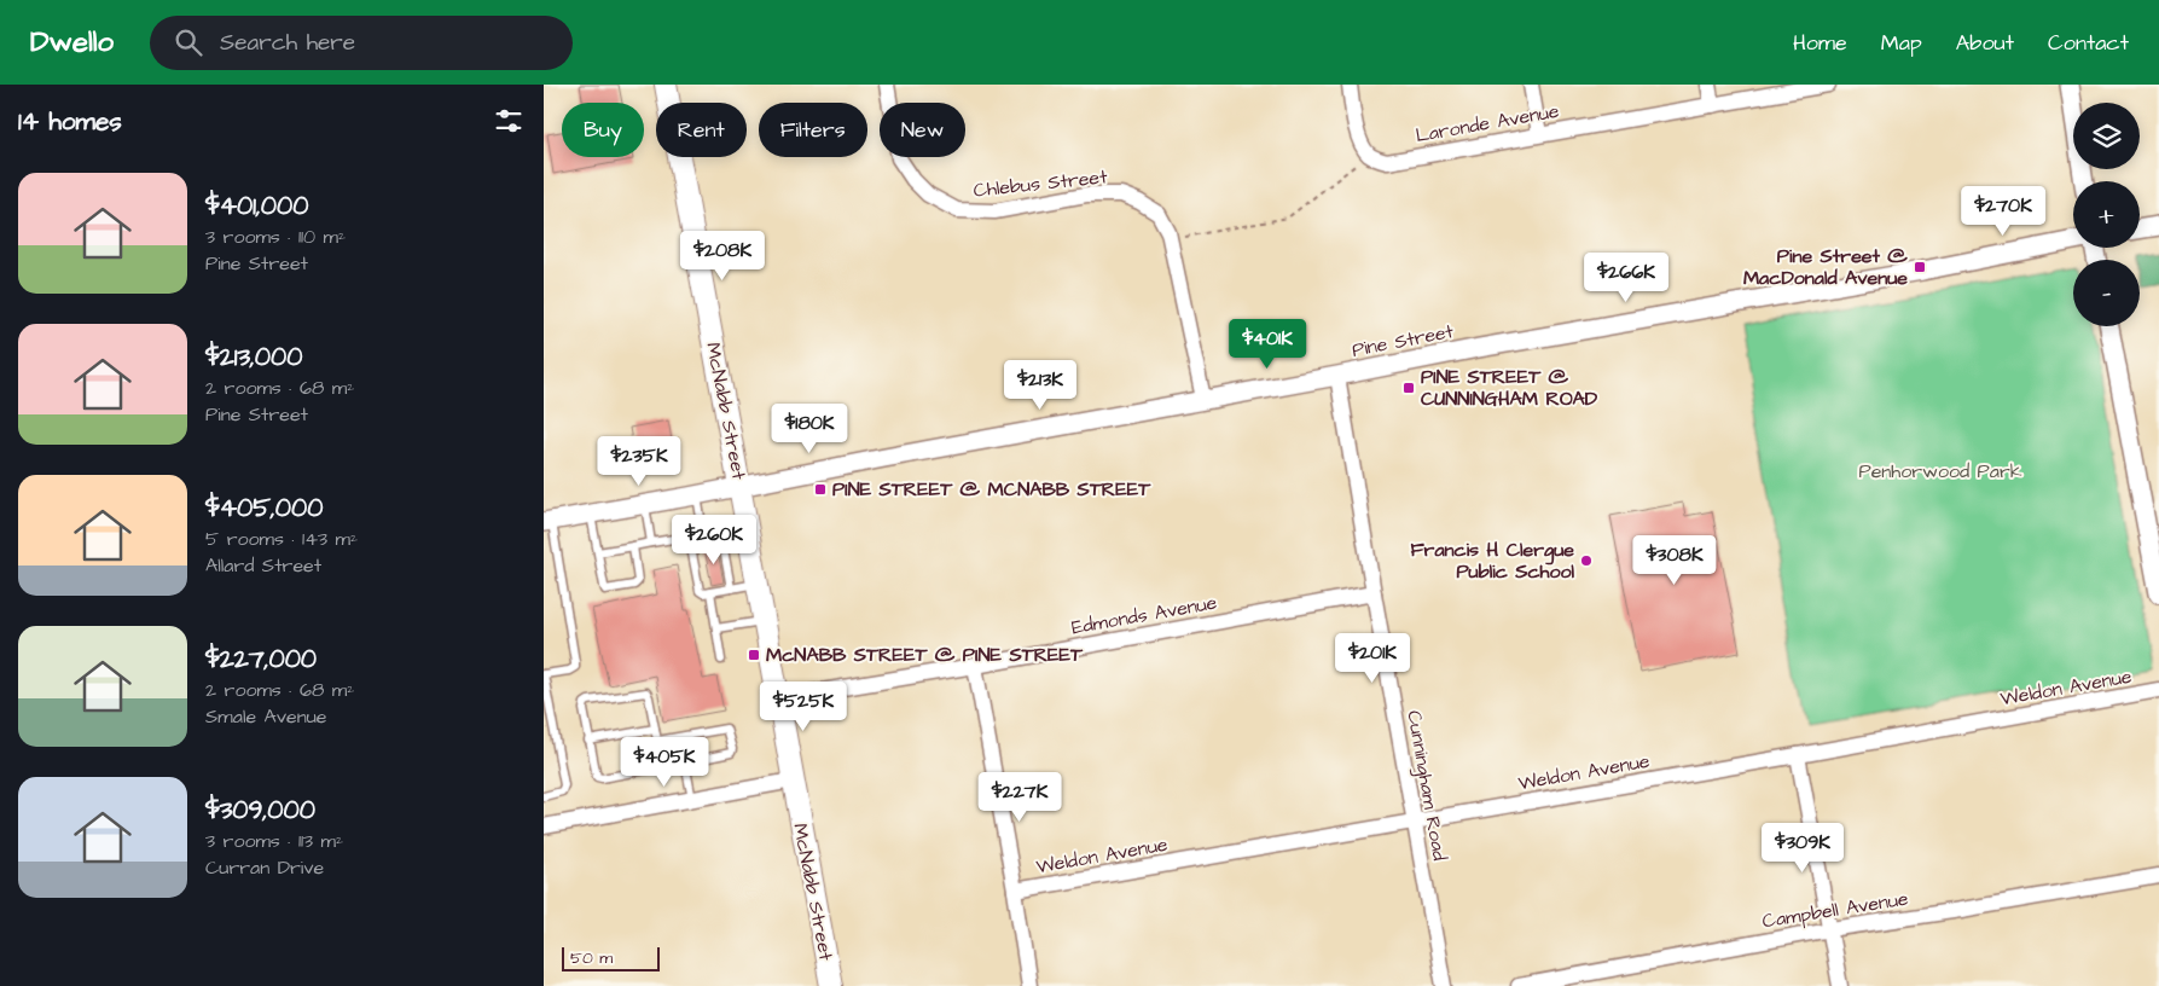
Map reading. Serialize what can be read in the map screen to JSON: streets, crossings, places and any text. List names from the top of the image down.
{
  "streets": {
    "main road": ["McNabb Street"],
    "street": [
      "Laronde Avenue",
      "Chlebus Street",
      "Pine Street",
      "Edmonds Avenue",
      "Weldon Avenue",
      "Cunningham Road",
      "Campbell Avenue"
    ]
  },
  "crossings": [
    ["Chlebus Street", "Pine Street"],
    ["Pine Street", "McNabb Street"],
    ["Pine Street", "Cunningham Road"],
    ["McNabb Street", "Edmonds Avenue"],
    ["Edmonds Avenue", "Cunningham Road"],
    ["Weldon Avenue", "Cunningham Road"]
  ],
  "parks": ["Penhorwood Park"],
  "places": {
    "transit": [
      "Pine Street @ MacDonald Avenue",
      "PINE STREET @ CUNNINGHAM ROAD",
      "PINE STREET @ MCNABB STREET",
      "McNABB STREET @ PINE STREET"
    ],
    "other": ["Francis H Clergue Public School"]
  },
  "scale_bar": "50 m",
  "page": {
    "header": "Dwello",
    "search": "Search here",
    "nav": [
      "Home",
      "Map",
      "About",
      "Contact"
    ],
    "heading": "14 homes",
    "map_buttons": ["+", "−"],
    "chip": [
      "Buy",
      "Rent",
      "Filters",
      "New"
    ],
    "list": [
      {
        "name": "$401,000",
        "note": "3 rooms · 110 m² · Pine Street"
      },
      {
        "name": "$213,000",
        "note": "2 rooms · 68 m² · Pine Street"
      },
      {
        "name": "$405,000",
        "note": "5 rooms · 143 m² · Allard Street"
      },
      {
        "name": "$227,000",
        "note": "2 rooms · 68 m² · Smale Avenue"
      },
      {
        "name": "$309,000",
        "note": "3 rooms · 113 m² · Curran Drive"
      }
    ],
    "price": [
      "$270K",
      "$208K",
      "$266K",
      "$401K",
      "$213K",
      "$180K",
      "$235K",
      "$260K",
      "$308K",
      "$201K",
      "$525K",
      "$405K",
      "$227K",
      "$309K"
    ],
    "scale": "50 m"
  }
}
